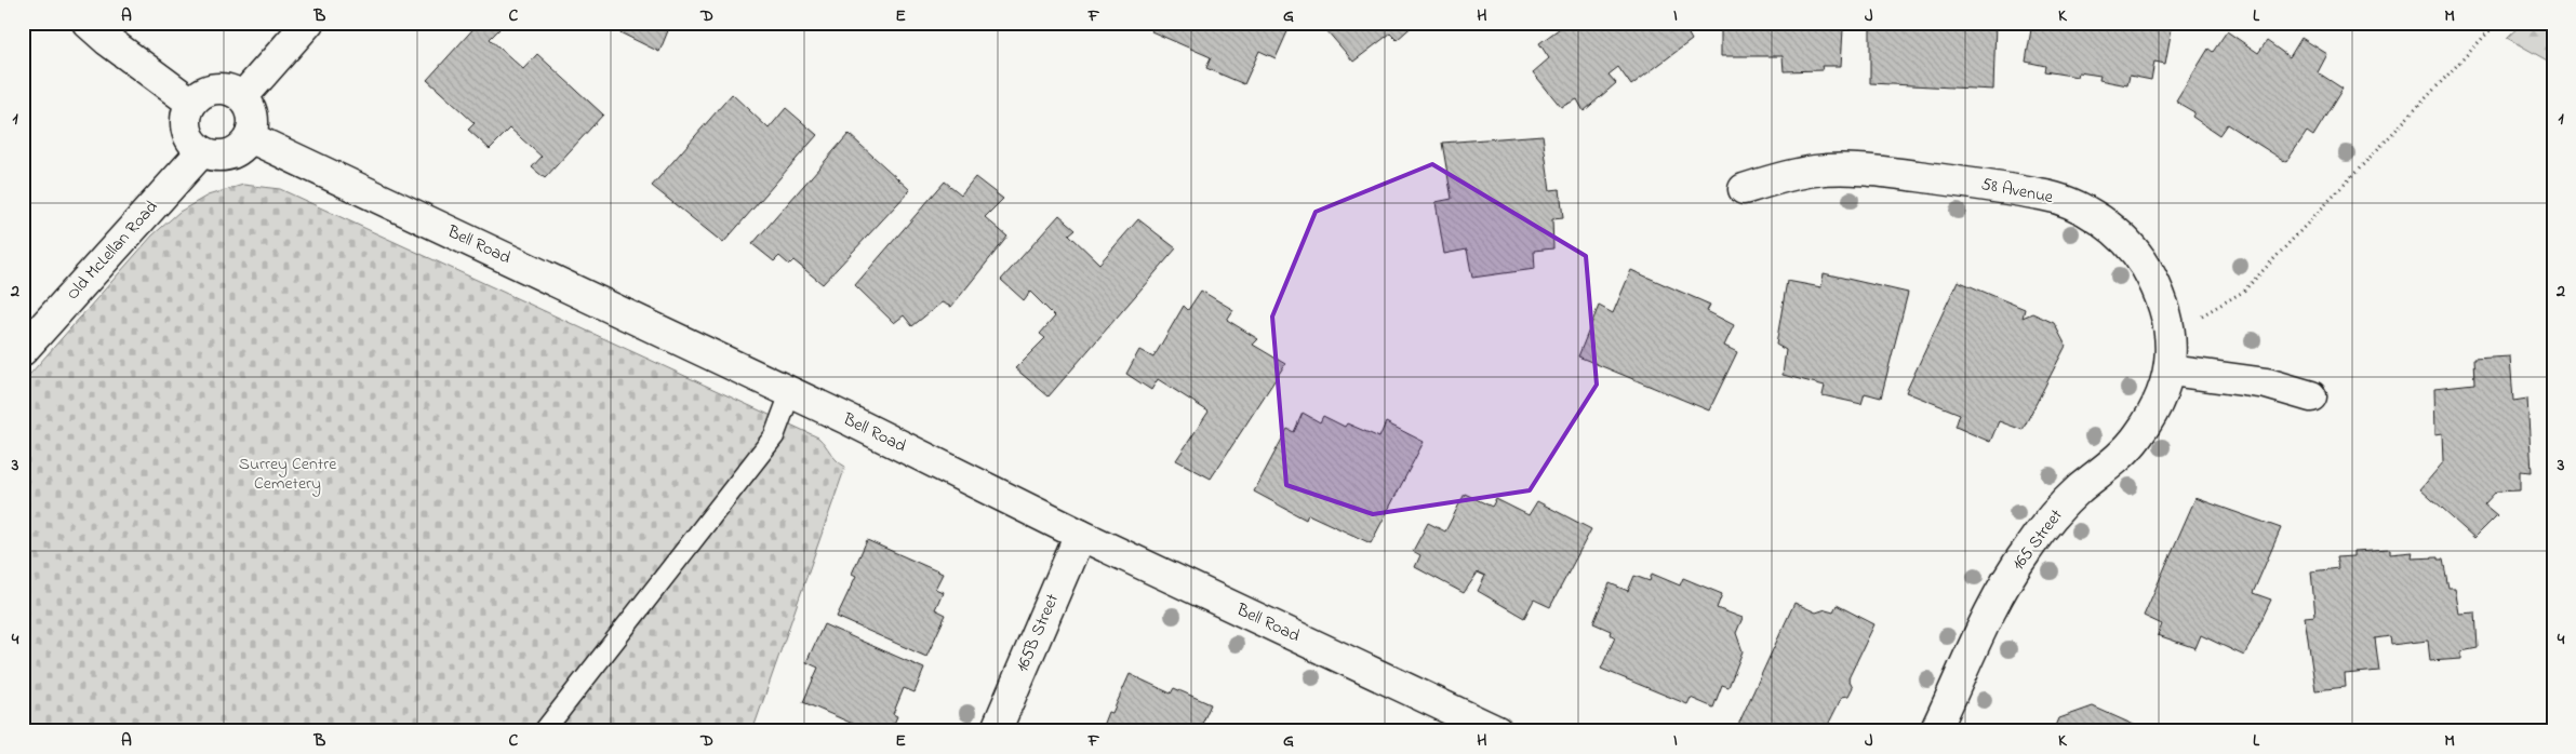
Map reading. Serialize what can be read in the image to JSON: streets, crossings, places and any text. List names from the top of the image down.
{
  "streets": {
    "street": [
      "58 Avenue",
      "Bell Road",
      "Old McLellan Road",
      "165 Street",
      "165B Street"
    ]
  },
  "crossings": [
    ["58 Avenue", "165 Street"],
    ["Bell Road", "Old McLellan Road"],
    ["Bell Road", "165B Street"]
  ],
  "parks": ["Surrey Centre Cemetery"],
  "grid": {
    "columns": [
      "A",
      "B",
      "C",
      "D",
      "E",
      "F",
      "G",
      "H",
      "I",
      "J",
      "K",
      "L",
      "M"
    ],
    "rows": [
      "1",
      "2",
      "3",
      "4"
    ]
  }
}
